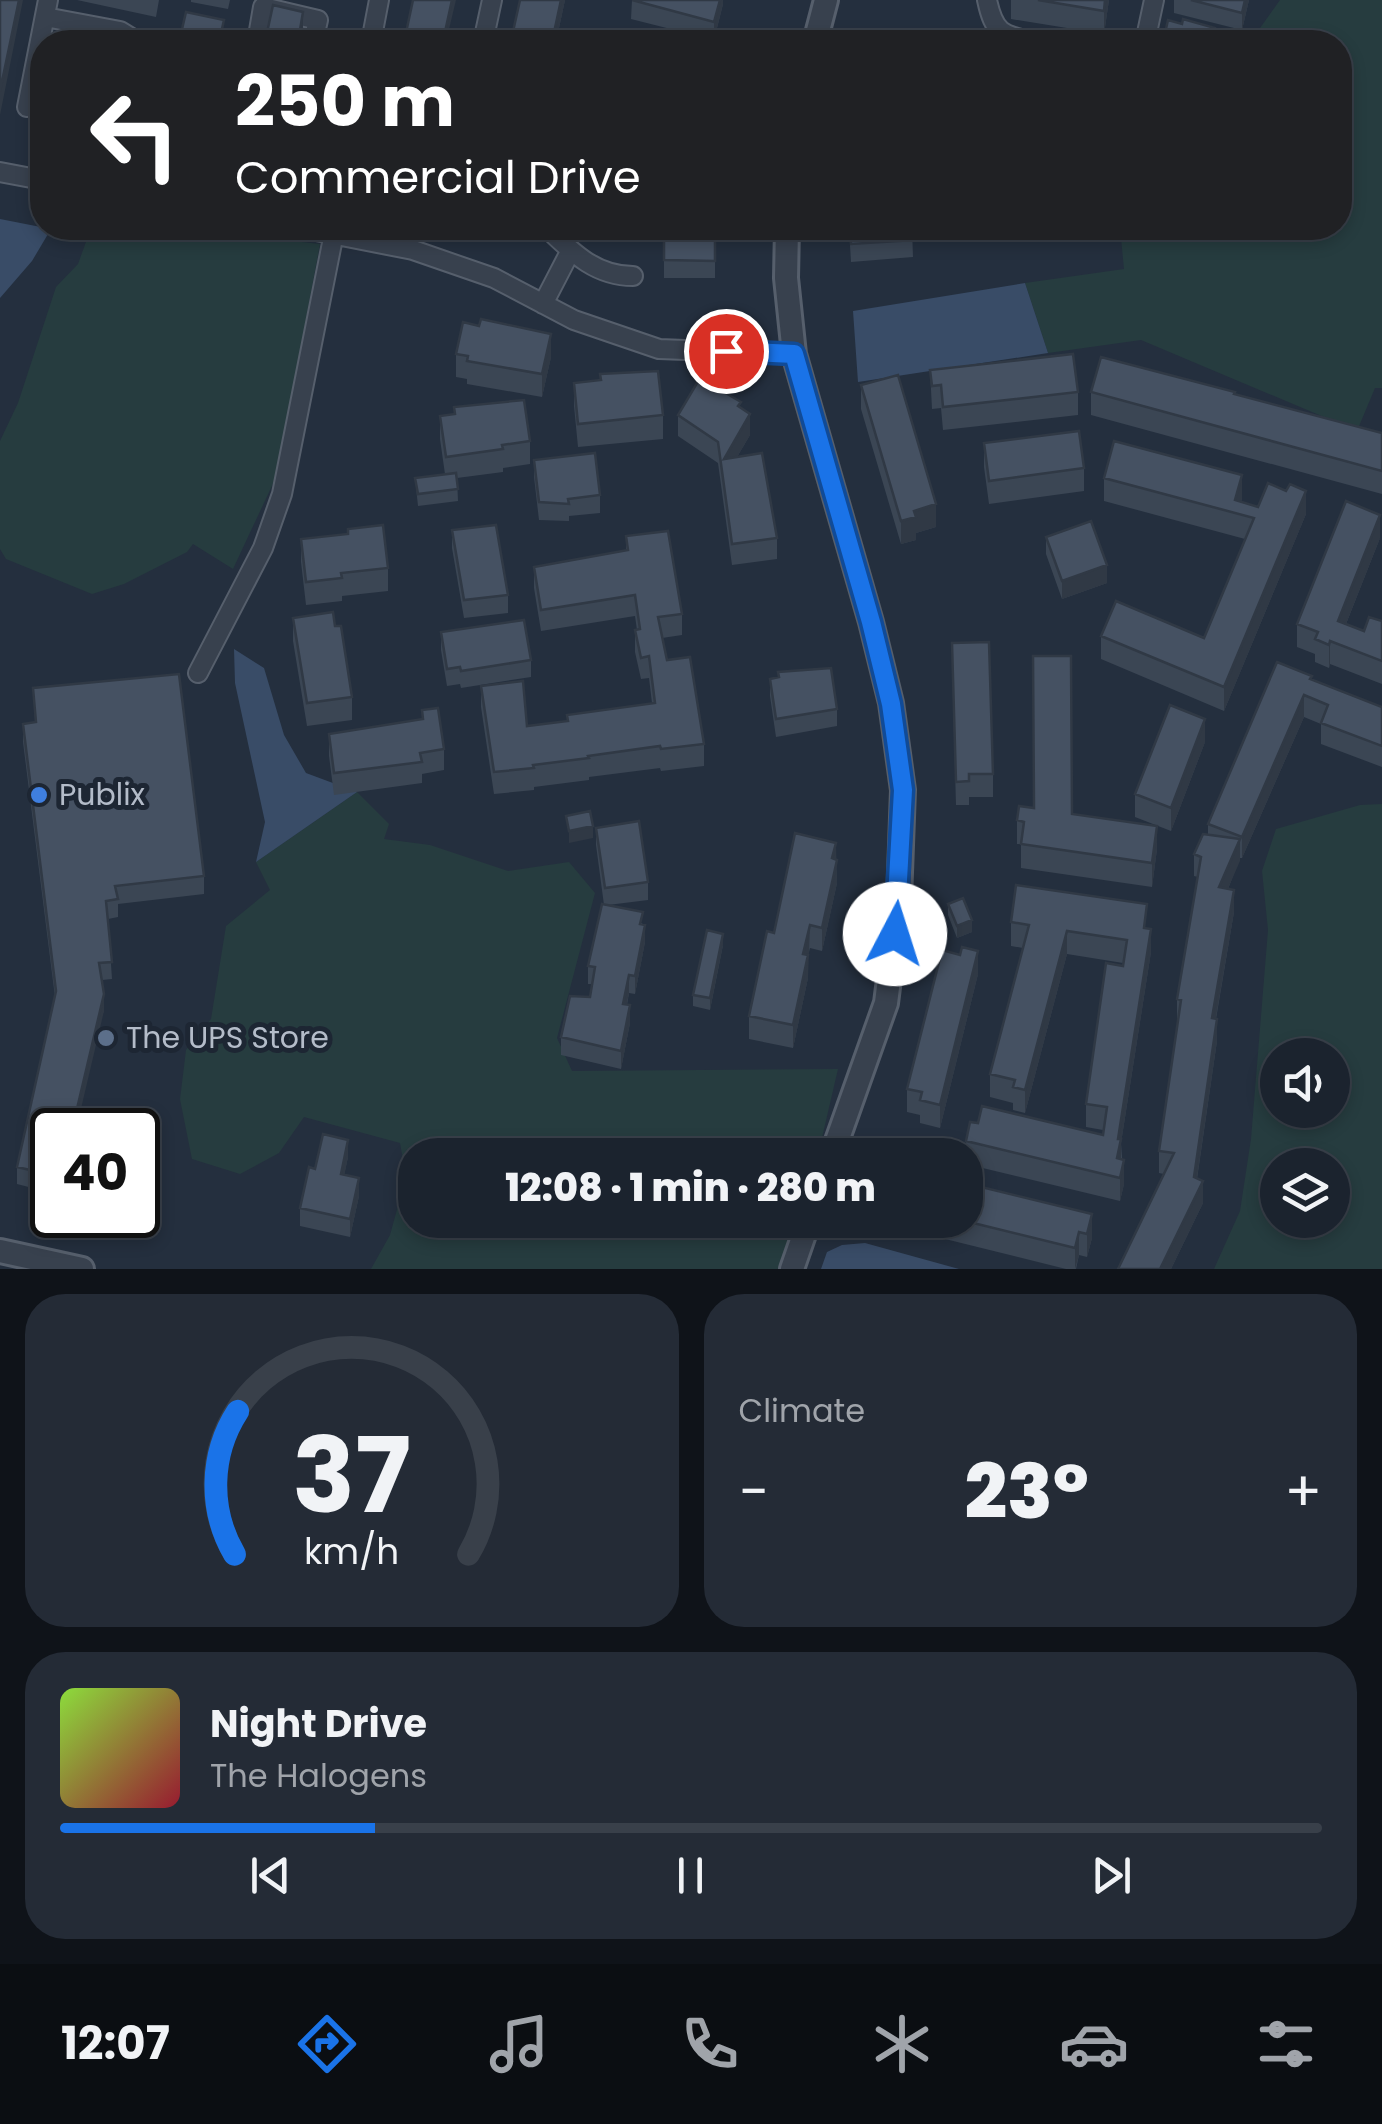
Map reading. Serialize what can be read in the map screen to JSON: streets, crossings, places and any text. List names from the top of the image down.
{
  "places": ["Publix", "The UPS Store"],
  "page": {
    "turn": ["250 m", "Commercial Drive"],
    "limit": "40",
    "trip": "12:08 · 1 min · 280 m",
    "tile": "Climate",
    "heat": ["−", "23°", "+"],
    "song": ["Night Drive", "The Halogens"],
    "tabs": "12:07",
    "gauge": ["37", "km/h"]
  }
}
